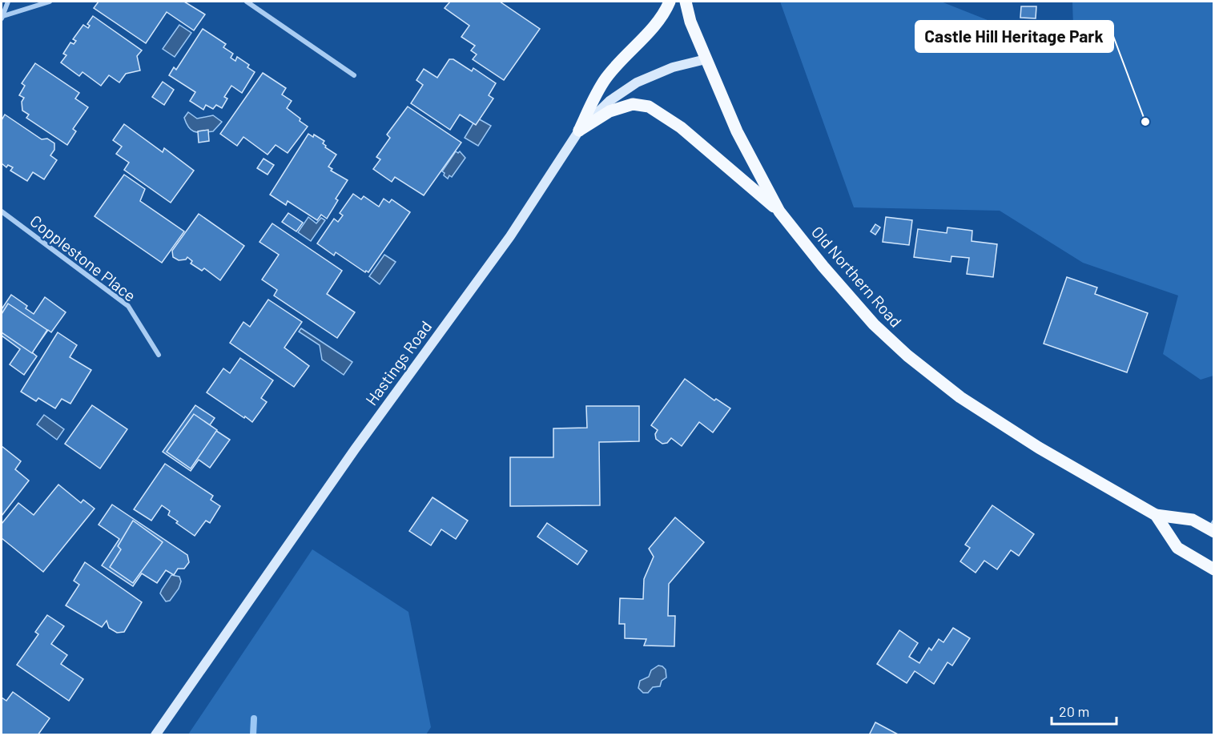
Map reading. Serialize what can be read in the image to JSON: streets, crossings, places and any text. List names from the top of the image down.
{
  "streets": {
    "main road": ["Old Northern Road", "Hastings Road"],
    "street": ["Copplestone Place"]
  },
  "crossings": [
    ["Old Northern Road", "Hastings Road"]
  ],
  "places": ["Castle Hill Heritage Park"],
  "scale_bar": "20 m"
}
